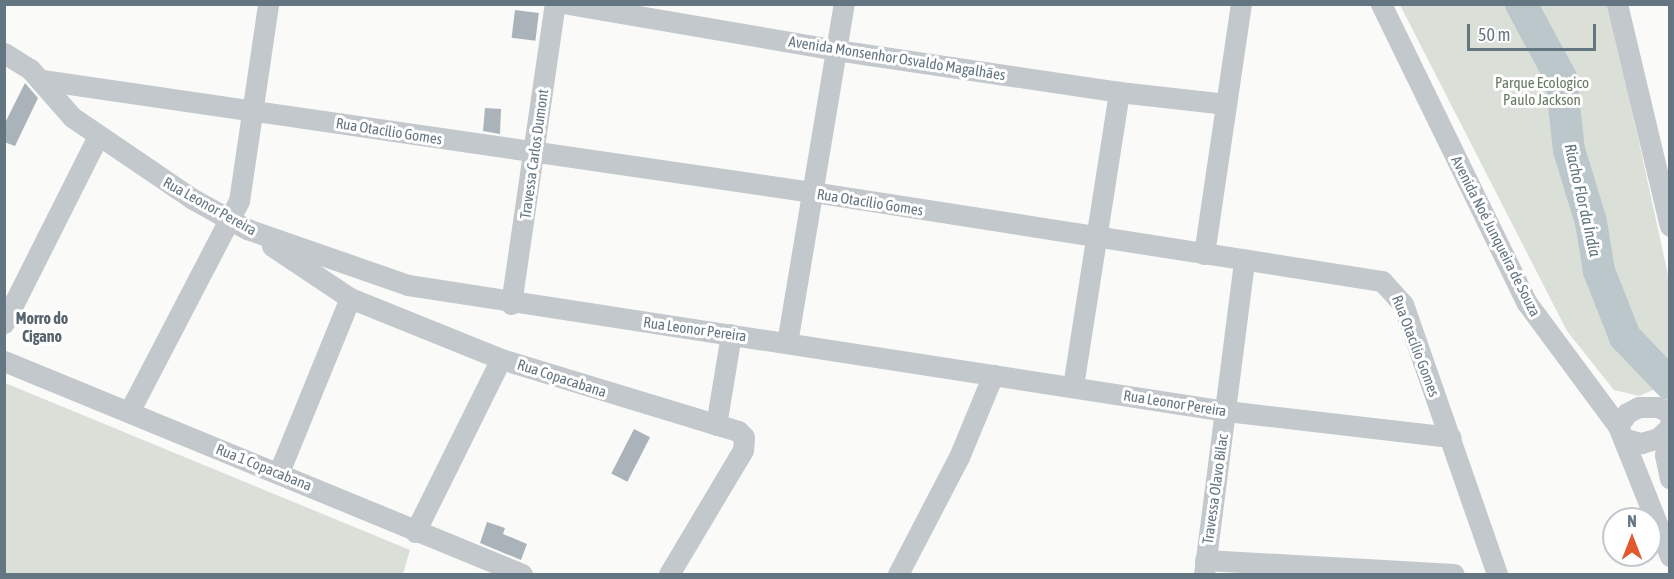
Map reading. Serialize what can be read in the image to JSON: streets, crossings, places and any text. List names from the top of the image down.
{
  "streets": {
    "street": [
      "Avenida Monsenhor Osvaldo Magalhães",
      "Rua Otacílio Gomes",
      "Travessa Carlos Dumont",
      "Rua Leonor Pereira",
      "Avenida Noé Junqueira de Souza",
      "Rua Copacabana",
      "Rua 1 Copacabana",
      "Travessa Olavo Bilac"
    ]
  },
  "crossings": [
    ["Rua Otacílio Gomes", "Travessa Carlos Dumont"],
    ["Rua Otacílio Gomes", "Rua Leonor Pereira"],
    ["Rua Otacílio Gomes", "Travessa Olavo Bilac"],
    ["Travessa Carlos Dumont", "Rua Leonor Pereira"],
    ["Rua Leonor Pereira", "Rua Copacabana"],
    ["Rua Leonor Pereira", "Travessa Olavo Bilac"]
  ],
  "districts": ["Morro do Cigano"],
  "water": ["Riacho Flor da Índia"],
  "parks": ["Parque Ecologico Paulo Jackson"],
  "scale_bar": "50 m",
  "north": "top"
}
